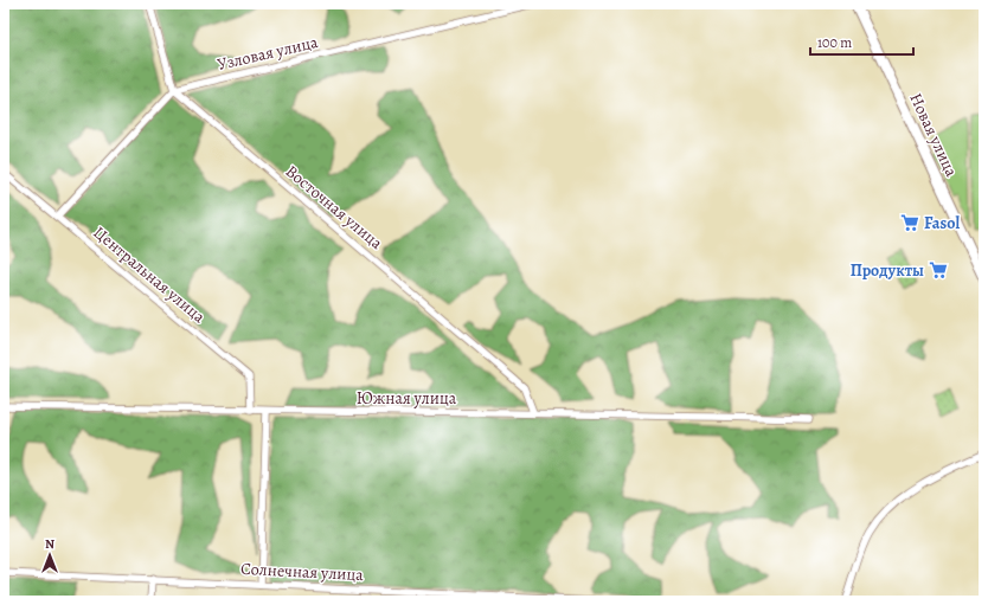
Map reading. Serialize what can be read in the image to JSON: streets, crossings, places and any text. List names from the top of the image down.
{
  "streets": {
    "street": [
      "Узловая улица",
      "Новая улица",
      "Восточная улица",
      "Центральная улица",
      "Южная улица",
      "Солнечная улица"
    ]
  },
  "crossings": [
    ["Узловая улица", "Восточная улица"],
    ["Восточная улица", "Южная улица"],
    ["Центральная улица", "Южная улица"]
  ],
  "places": {
    "supermarket": ["Fasol", "Продукты"]
  },
  "scale_bar": "100 m",
  "north": "top"
}
